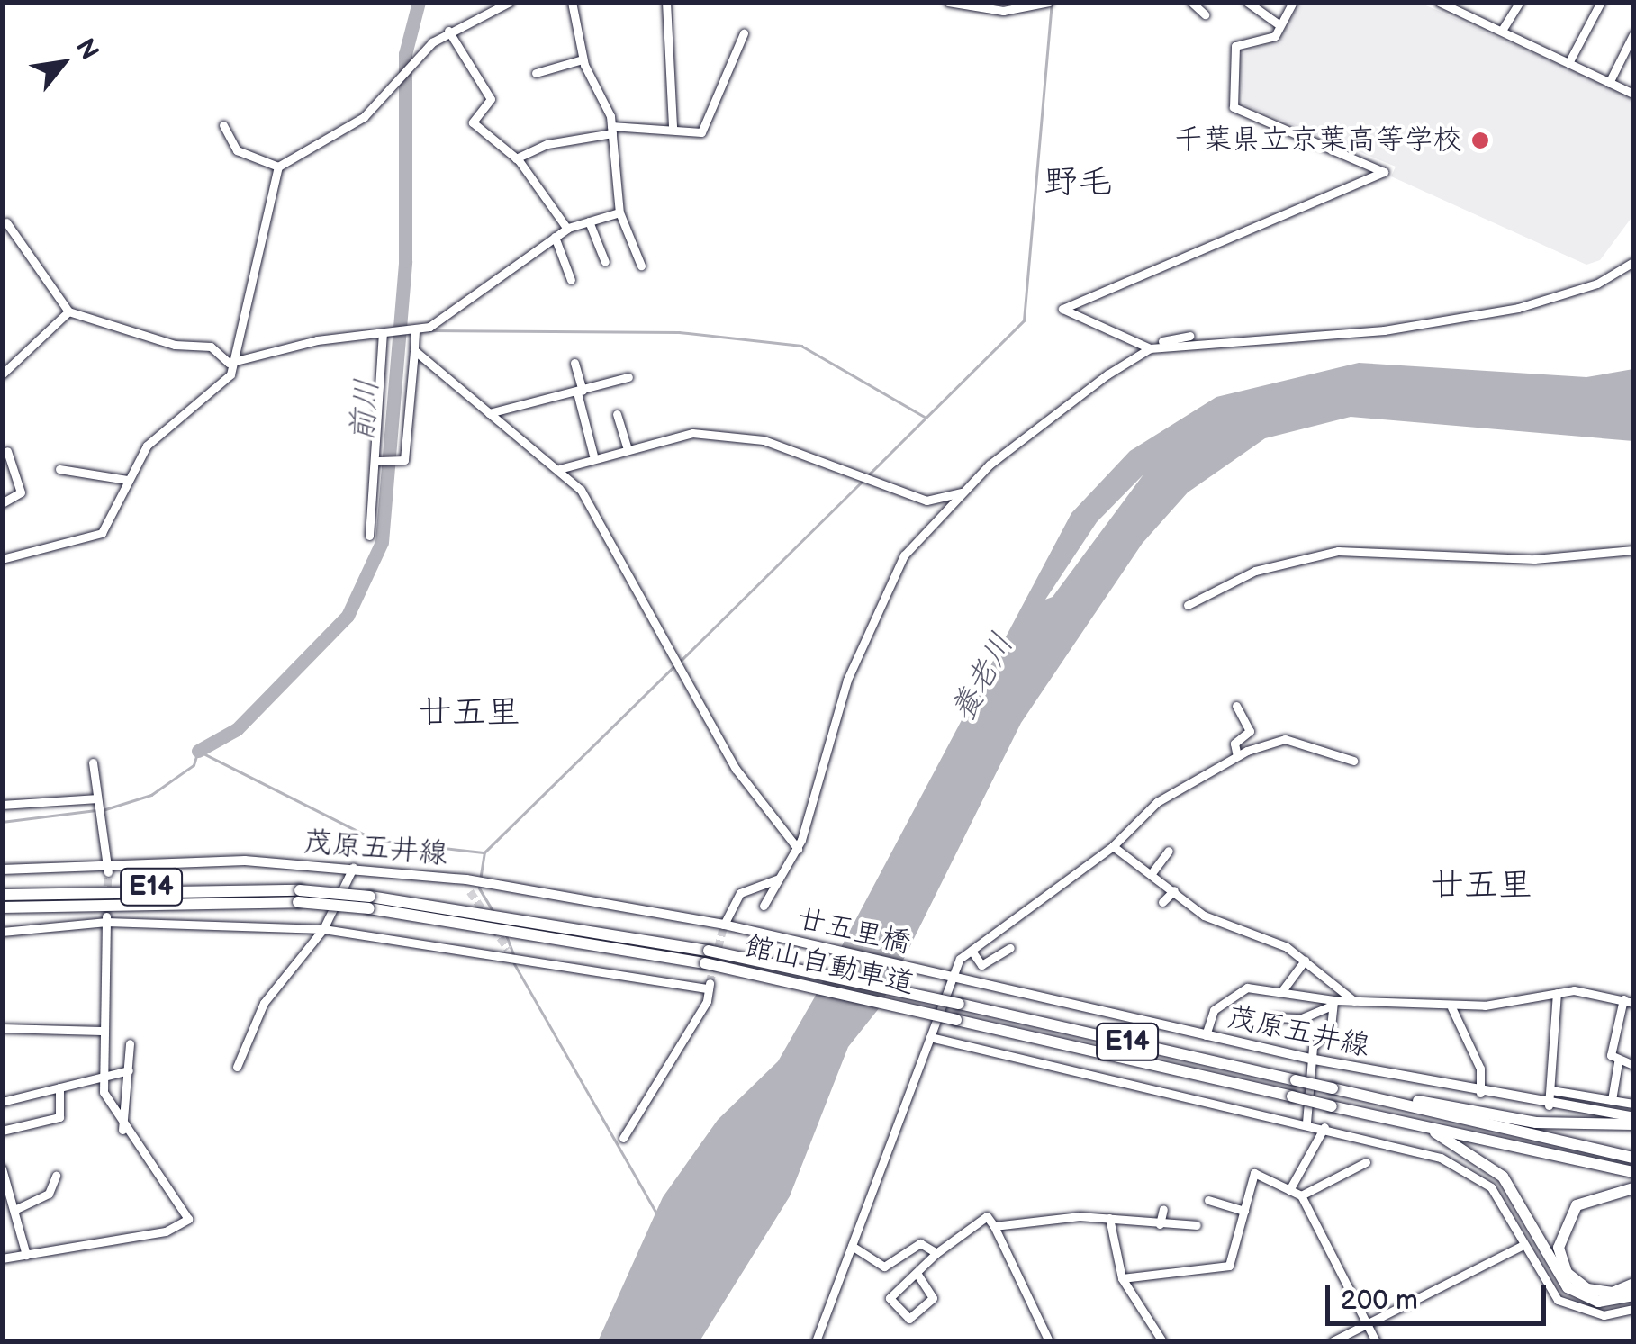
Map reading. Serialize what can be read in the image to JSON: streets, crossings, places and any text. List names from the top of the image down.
{
  "streets": {
    "highway": ["E14", "館山自動車道"],
    "main road": ["茂原五井線", "廿五里橋"]
  },
  "crossings": [
    ["茂原五井線", "廿五里橋"]
  ],
  "districts": ["野毛", "廿五里", "廿五里"],
  "water": ["前川", "養老川"],
  "places": ["千葉県立京葉高等学校"],
  "scale_bar": "200 m",
  "north": "top right"
}
